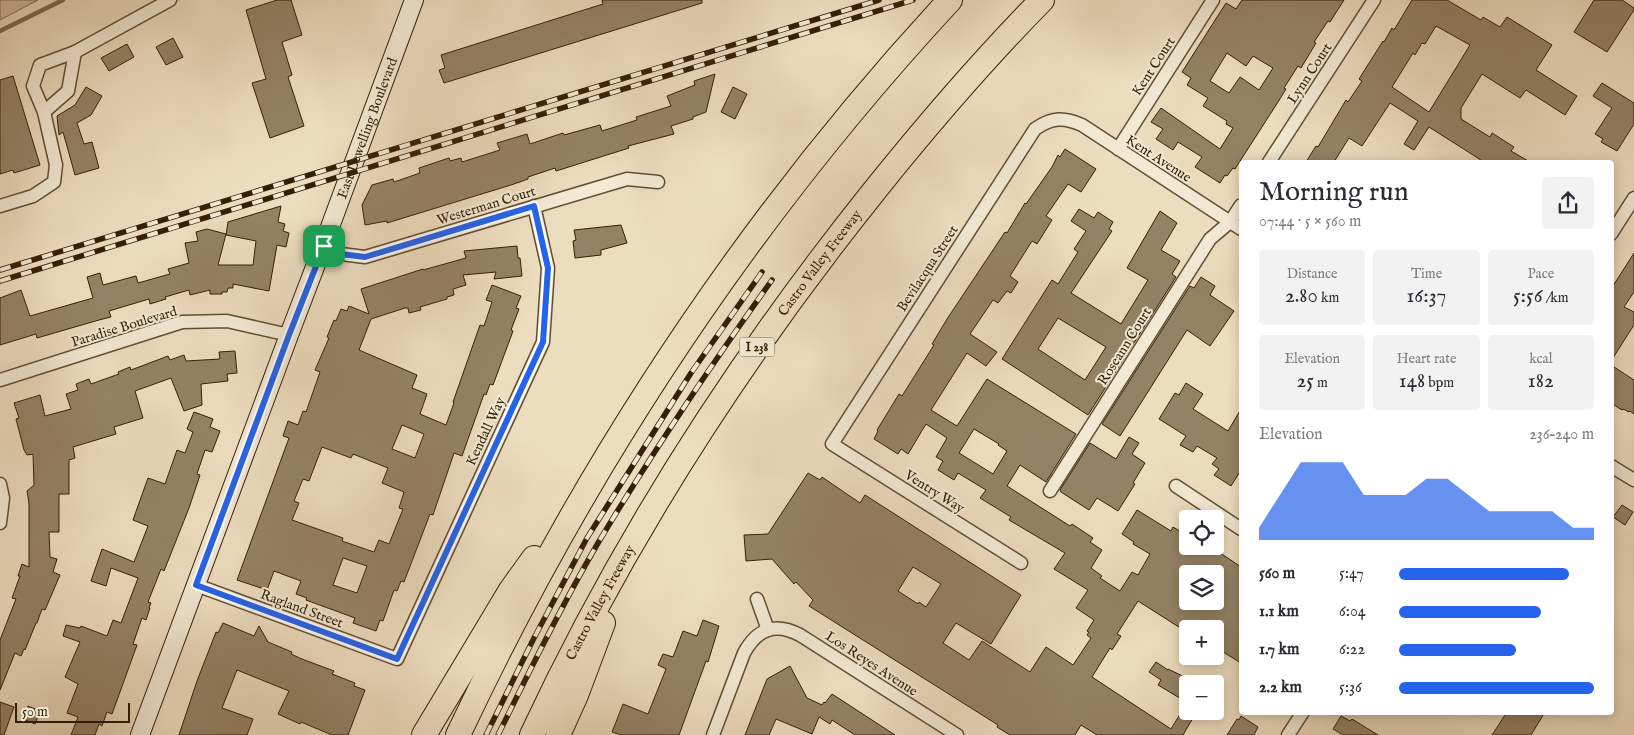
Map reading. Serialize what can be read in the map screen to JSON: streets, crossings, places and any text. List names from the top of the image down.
{
  "streets": {
    "highway": ["Castro Valley Freeway", "I 238"],
    "main road": ["East Lewelling Boulevard"],
    "street": [
      "Kent Court",
      "Lynn Court",
      "Kent Avenue",
      "Westerman Court",
      "Bevilacqua Street",
      "Paradise Boulevard",
      "Roseann Court",
      "Kendall Way",
      "Ventry Way",
      "Ragland Street",
      "Los Reyes Avenue"
    ]
  },
  "crossings": [
    ["Kent Court", "Kent Avenue"],
    ["East Lewelling Boulevard", "Westerman Court"],
    ["East Lewelling Boulevard", "Paradise Boulevard"],
    ["East Lewelling Boulevard", "Ragland Street"],
    ["Kent Avenue", "Bevilacqua Street"],
    ["Kent Avenue", "Roseann Court"],
    ["Westerman Court", "Kendall Way"],
    ["Bevilacqua Street", "Ventry Way"],
    ["Kendall Way", "Ragland Street"]
  ],
  "scale_bar": "50 m",
  "page": {
    "heading": ["Morning run", "07:44 · 5 × 560 m"],
    "stats": [
      ["Distance", "2.80 km"],
      ["Time", "16:37"],
      ["Pace", "5:56 /km"],
      ["Elevation", "25 m"],
      ["Heart rate", "148 bpm"],
      ["kcal", "182"]
    ],
    "chart": ["Elevation", "236–240 m"],
    "map_buttons": ["+", "−"],
    "list": [
      {
        "name": "560 m",
        "note": "5:47"
      },
      {
        "name": "1.1 km",
        "note": "6:04"
      },
      {
        "name": "1.7 km",
        "note": "6:22"
      },
      {
        "name": "2.2 km",
        "note": "5:36"
      }
    ],
    "scale": "50 m"
  }
}
